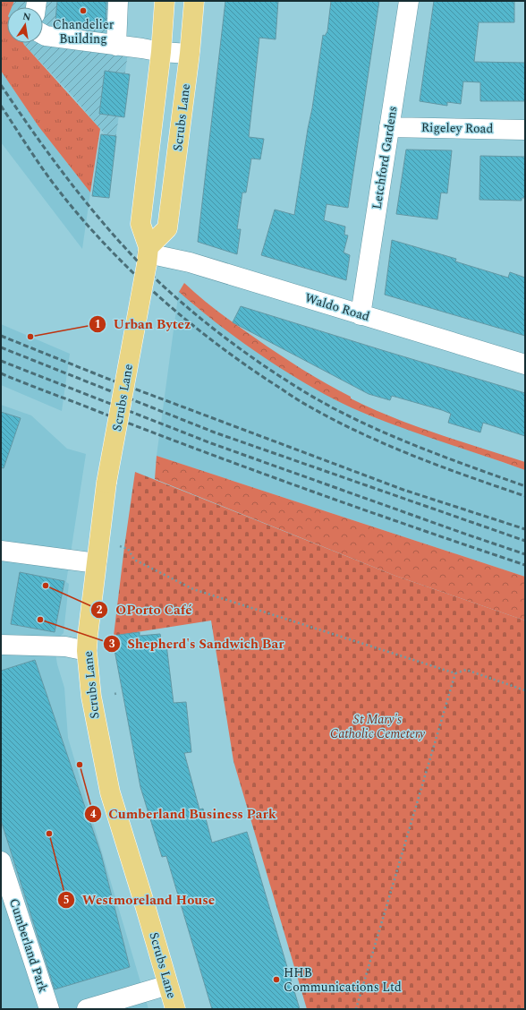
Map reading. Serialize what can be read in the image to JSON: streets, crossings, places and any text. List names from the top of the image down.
{
  "streets": {
    "main road": ["Scrubs Lane"],
    "street": [
      "Rigeley Road",
      "Letchford Gardens",
      "Waldo Road",
      "Cumberland Park"
    ]
  },
  "crossings": [
    ["Scrubs Lane", "Waldo Road"],
    ["Rigeley Road", "Letchford Gardens"],
    ["Letchford Gardens", "Waldo Road"]
  ],
  "parks": ["St Mary's Catholic Cemetery"],
  "places": [
    "Chandelier Building",
    "Urban Bytez",
    "OPorto Café",
    "Shepherd's Sandwich Bar",
    "Cumberland Business Park",
    "Westmoreland House",
    "HHB Communications Ltd"
  ],
  "north": "top"
}
